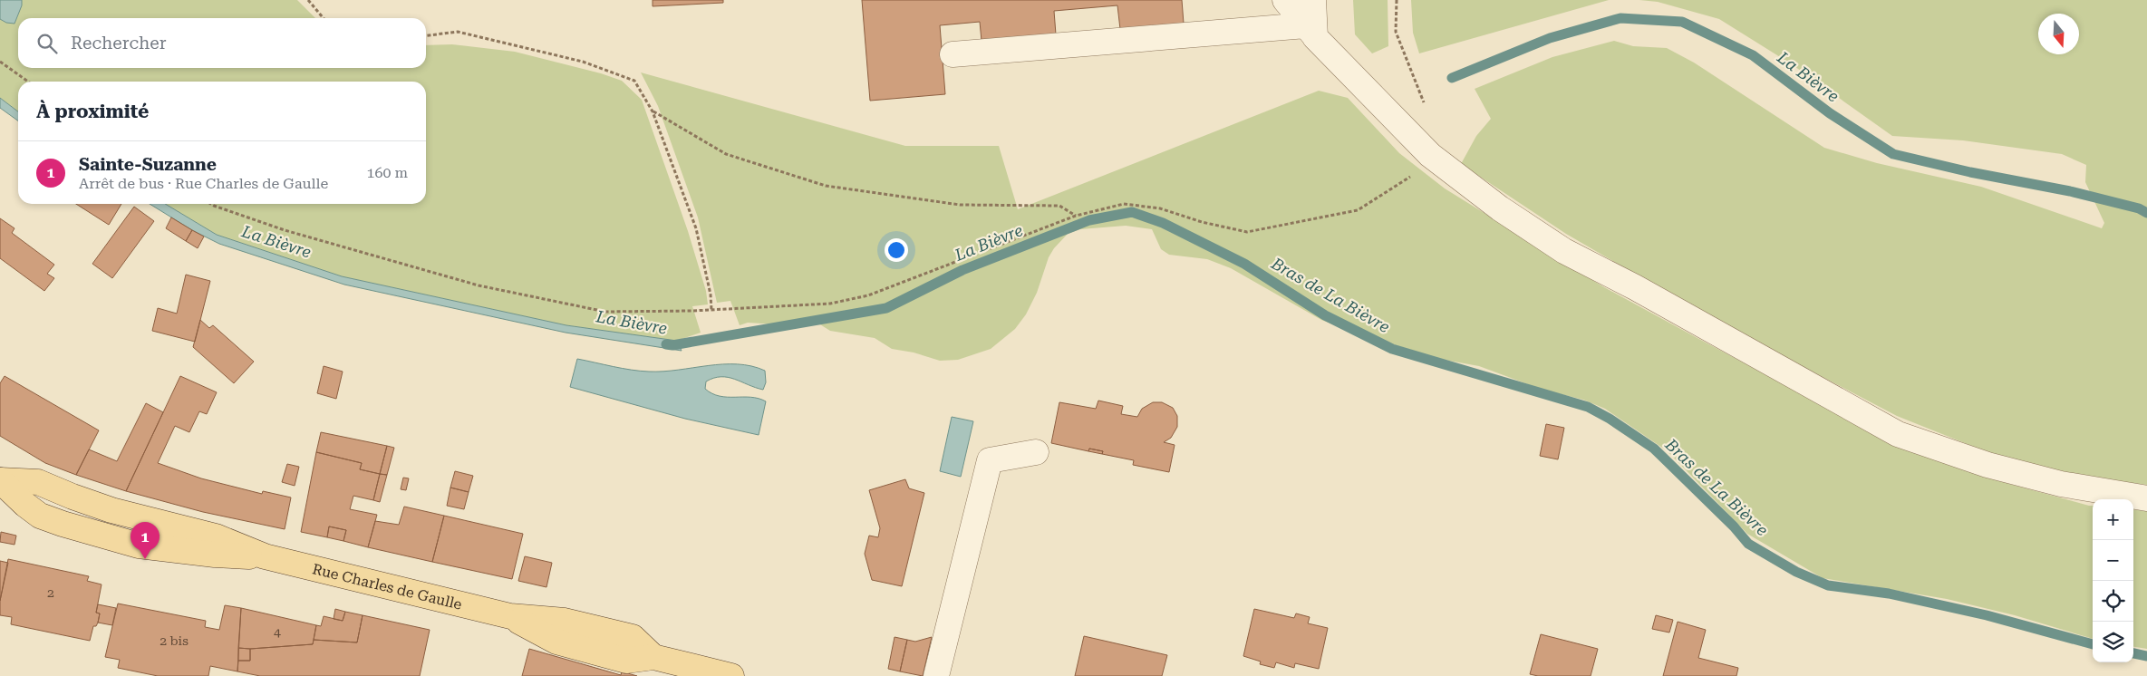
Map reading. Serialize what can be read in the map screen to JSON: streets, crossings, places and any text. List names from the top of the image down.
{
  "streets": {
    "main road": ["Rue Charles de Gaulle"]
  },
  "water": ["La Bièvre", "Bras de La Bièvre"],
  "house_numbers": ["2", "4", "2 bis"],
  "north": "bottom",
  "page": {
    "search": "Rechercher",
    "heading": "À proximité",
    "list": [
      {
        "mark": "1",
        "name": "Sainte-Suzanne",
        "note": "Arrêt de bus · Rue Charles de Gaulle",
        "value": "160 m"
      }
    ],
    "map_buttons": ["+", "−"],
    "pins": "1"
  }
}
